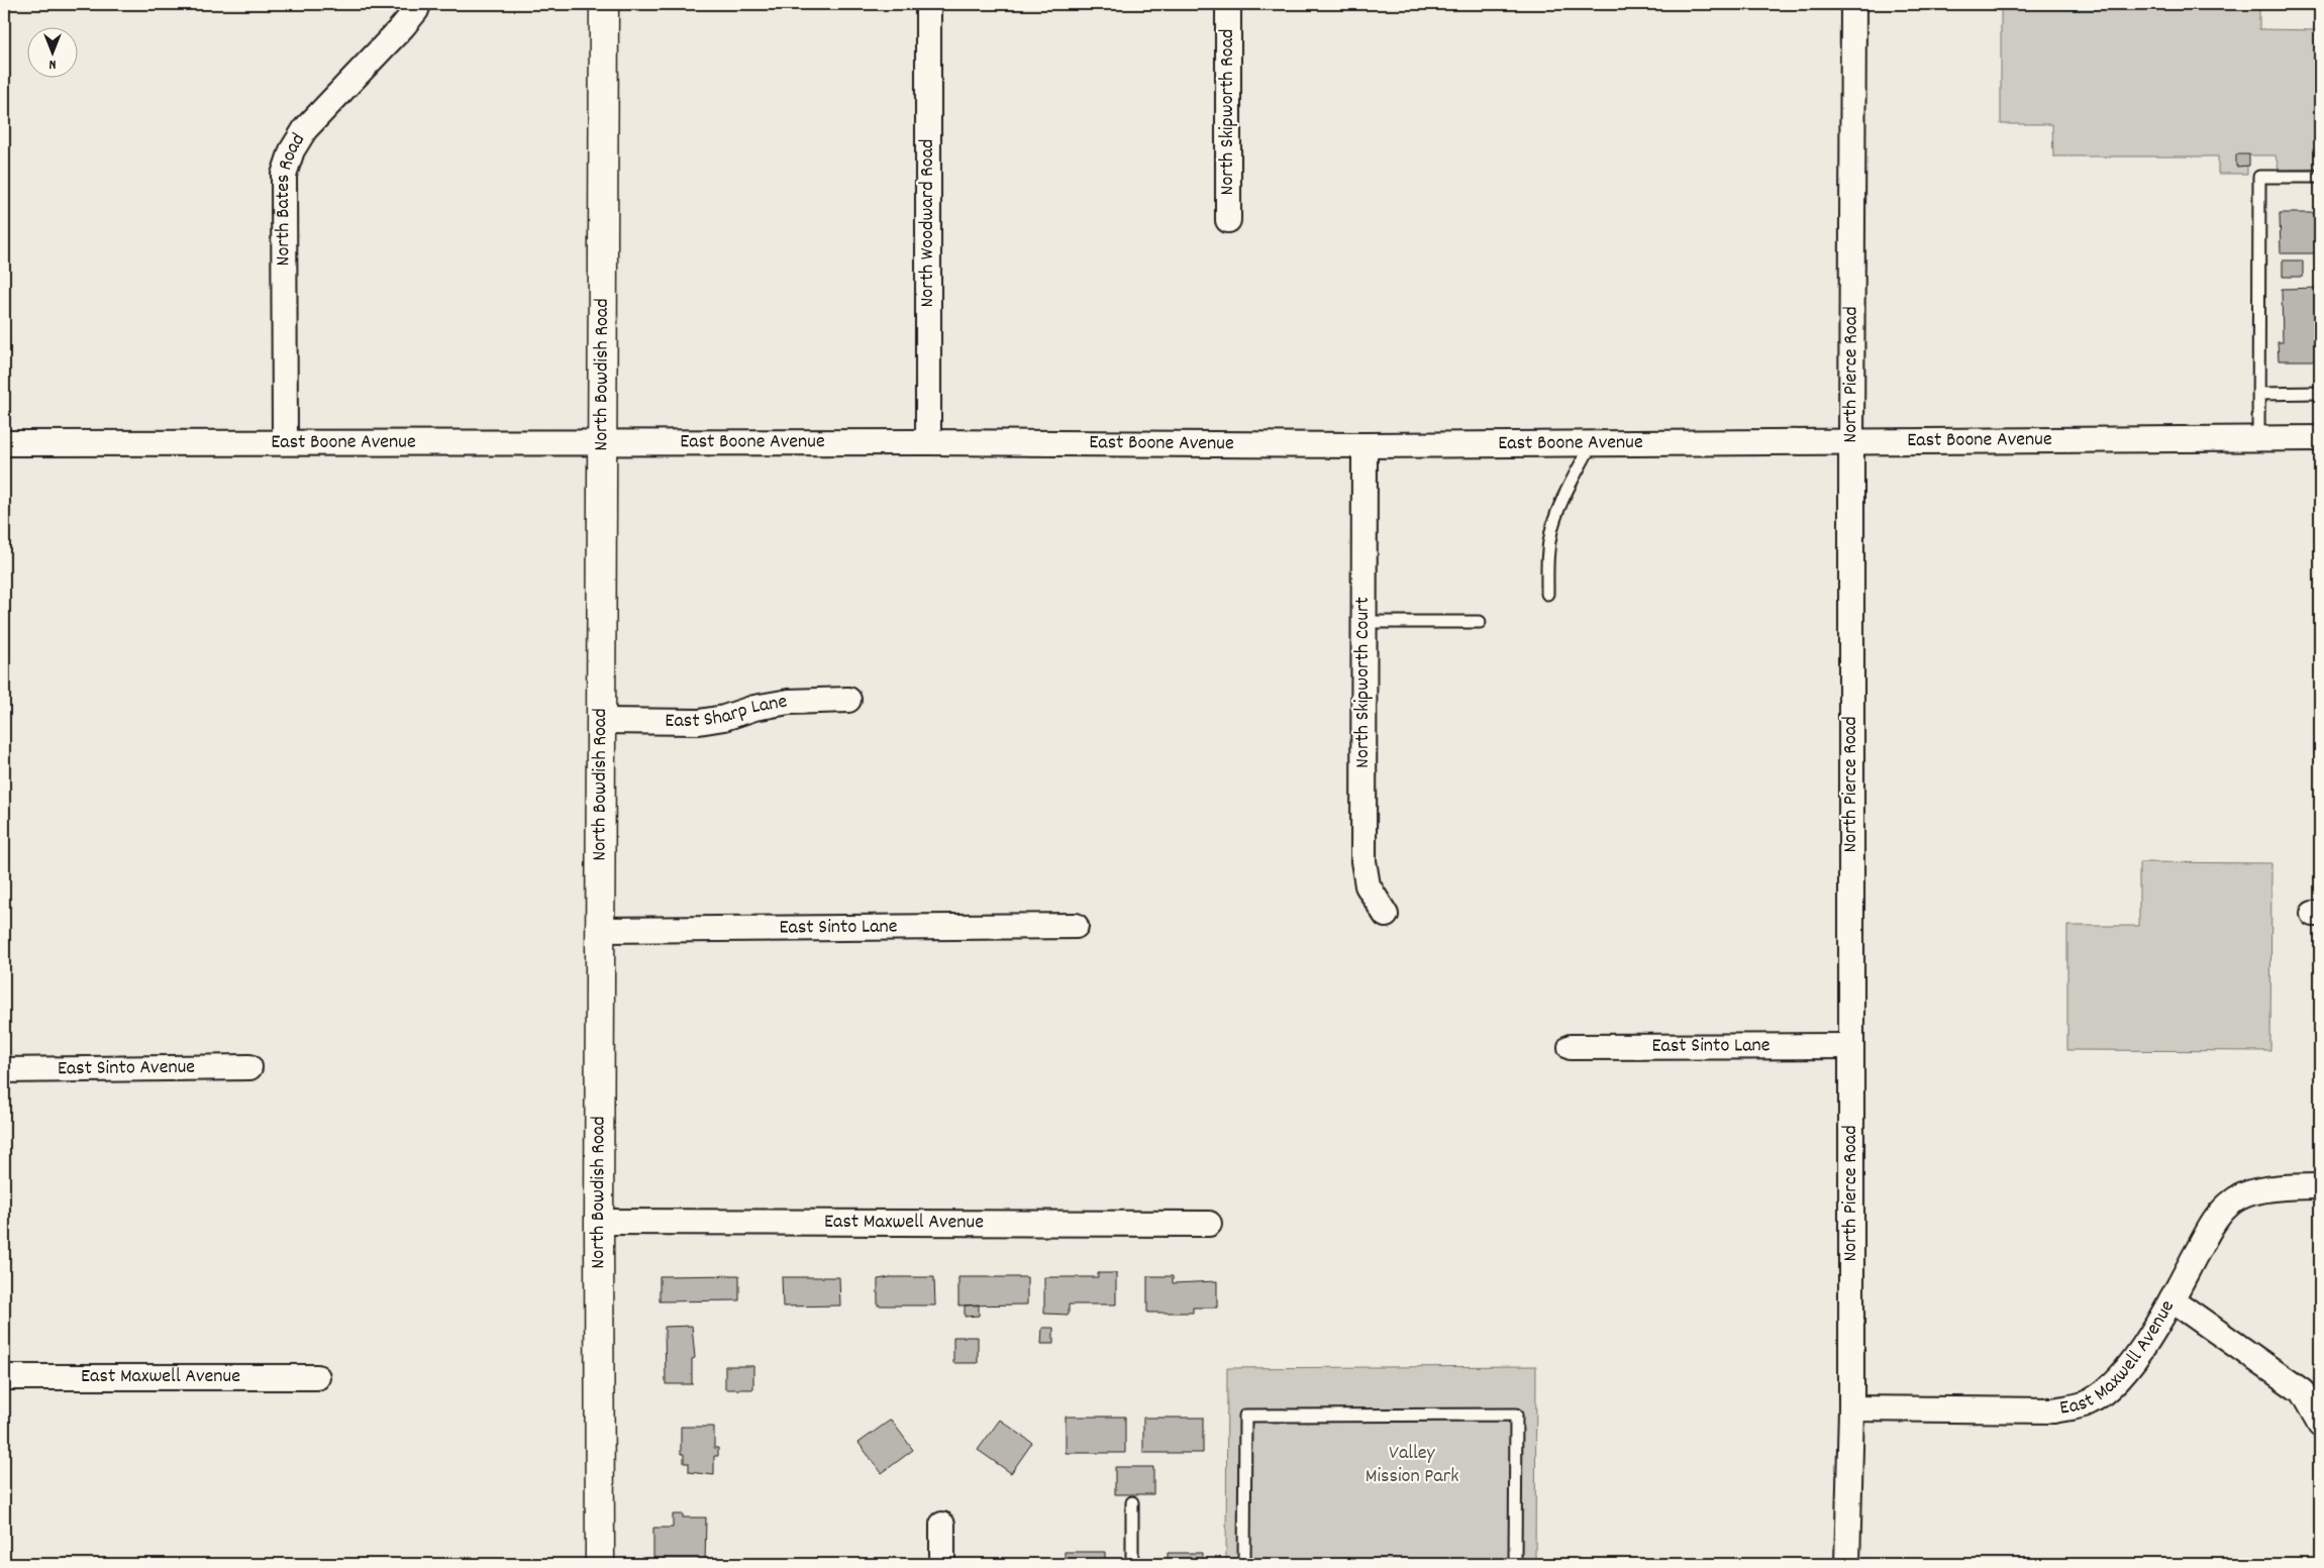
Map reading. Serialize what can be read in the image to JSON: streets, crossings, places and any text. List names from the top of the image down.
{
  "streets": {
    "street": [
      "North Skipworth Road",
      "North Bates Road",
      "North Woodward Road",
      "North Bowdish Road",
      "North Pierce Road",
      "East Boone Avenue",
      "North Skipworth Court",
      "East Sharp Lane",
      "East Sinto Lane",
      "East Sinto Avenue",
      "East Maxwell Avenue"
    ]
  },
  "crossings": [
    ["North Bates Road", "East Boone Avenue"],
    ["North Woodward Road", "East Boone Avenue"],
    ["North Bowdish Road", "East Boone Avenue"],
    ["North Bowdish Road", "East Sharp Lane"],
    ["North Bowdish Road", "East Sinto Lane"],
    ["North Bowdish Road", "East Maxwell Avenue"],
    ["North Pierce Road", "East Boone Avenue"],
    ["North Pierce Road", "East Sinto Lane"],
    ["North Pierce Road", "East Maxwell Avenue"],
    ["East Boone Avenue", "North Skipworth Court"]
  ],
  "parks": ["Valley Mission Park"],
  "north": "bottom"
}
